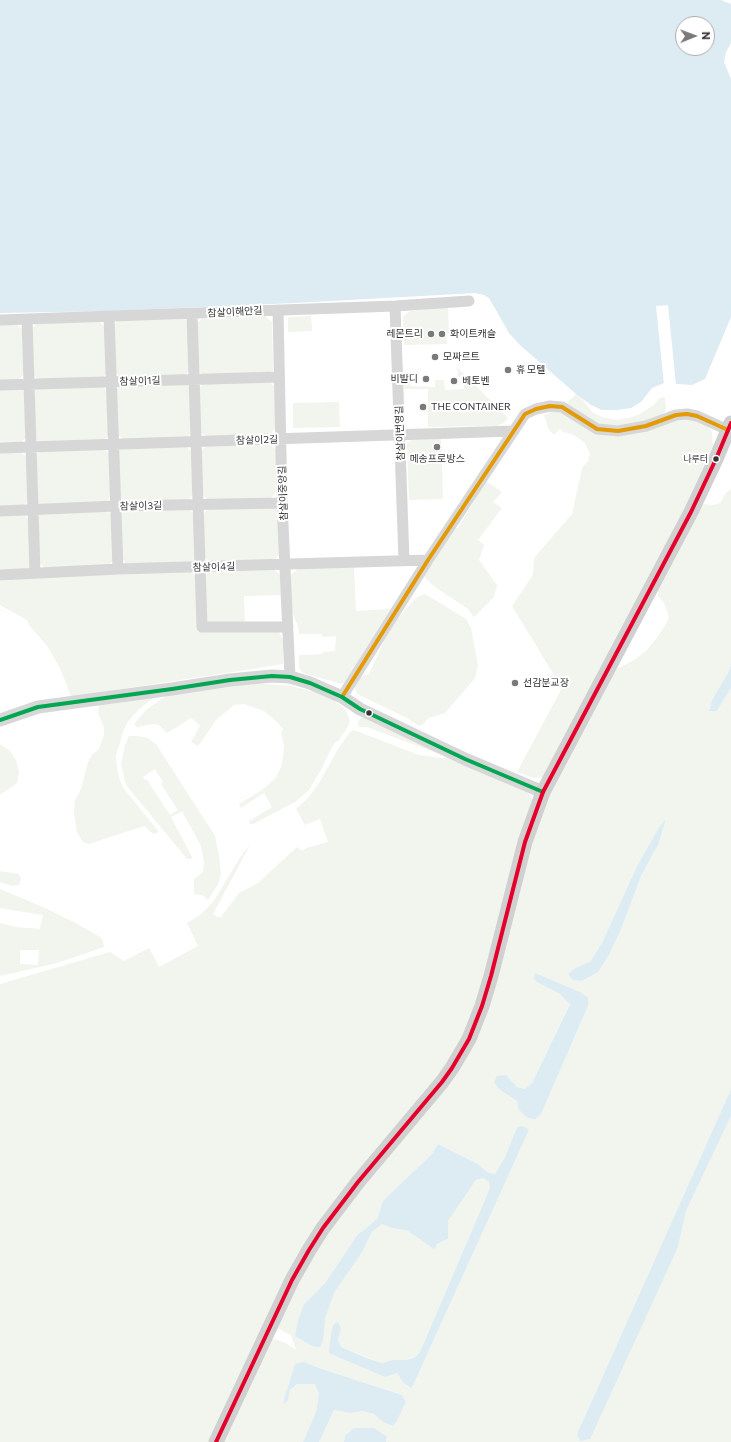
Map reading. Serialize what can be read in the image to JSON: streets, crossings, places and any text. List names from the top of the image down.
{
  "streets": {
    "street": [
      "참살이해안길",
      "참살이1길",
      "참살이번영길",
      "참살이2길",
      "참살이중앙길",
      "참살이3길",
      "참살이4길"
    ]
  },
  "crossings": [
    ["참살이해안길", "참살이번영길"],
    ["참살이해안길", "참살이중앙길"],
    ["참살이1길", "참살이중앙길"],
    ["참살이번영길", "참살이2길"],
    ["참살이번영길", "참살이4길"],
    ["참살이2길", "참살이중앙길"],
    ["참살이중앙길", "참살이3길"],
    ["참살이중앙길", "참살이4길"]
  ],
  "places": [
    "레몬트리",
    "화이트캐슬",
    "모짜르트",
    "휴 모텔",
    "비발디",
    "베토벤",
    "THE CONTAINER",
    "메송프로방스",
    "나루터",
    "선감분교장"
  ],
  "north": "right"
}
